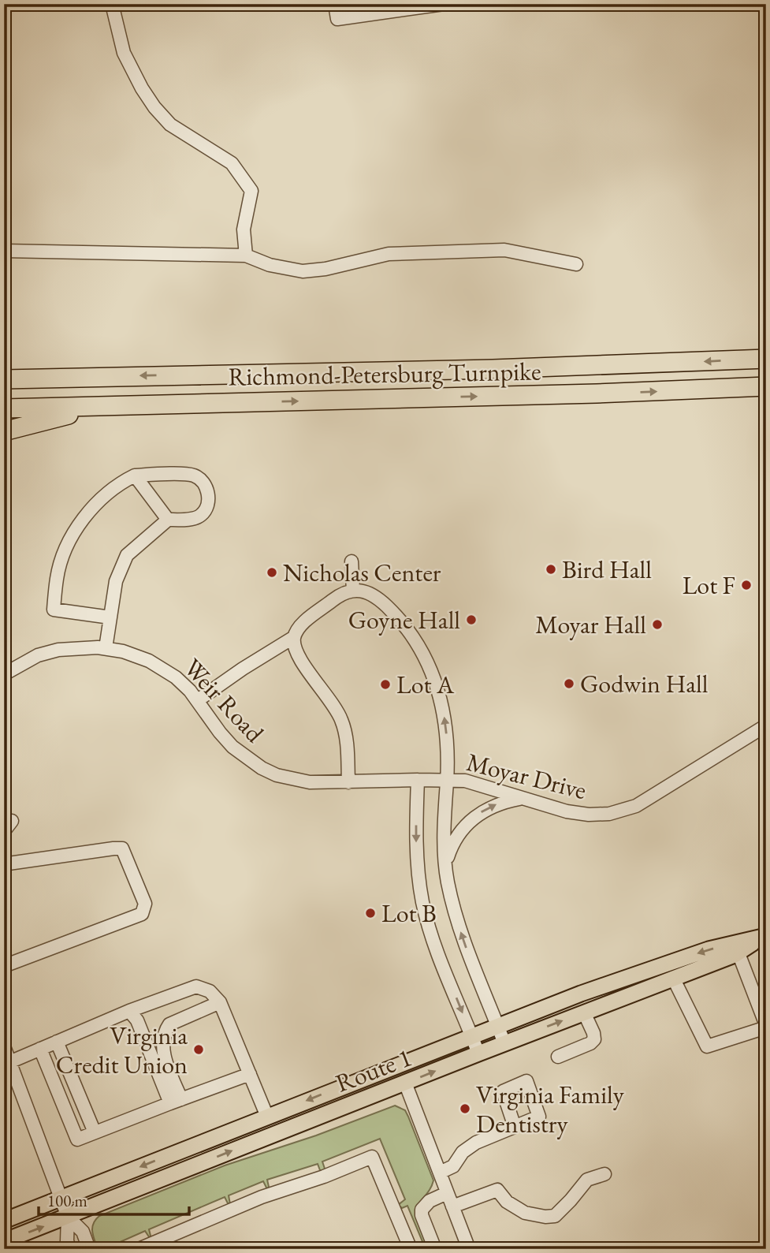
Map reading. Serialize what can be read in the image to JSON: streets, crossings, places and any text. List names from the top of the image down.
{
  "streets": {
    "highway": ["Richmond-Petersburg Turnpike"],
    "main road": ["Route 1"],
    "street": ["Weir Road", "Moyar Drive"]
  },
  "crossings": [
    ["Weir Road", "Moyar Drive"]
  ],
  "places": [
    "Bird Hall",
    "Nicholas Center",
    "Lot F",
    "Goyne Hall",
    "Moyar Hall",
    "Godwin Hall",
    "Lot A",
    "Lot B",
    "Virginia Credit Union",
    "Virginia Family Dentistry"
  ],
  "scale_bar": "100 m"
}
